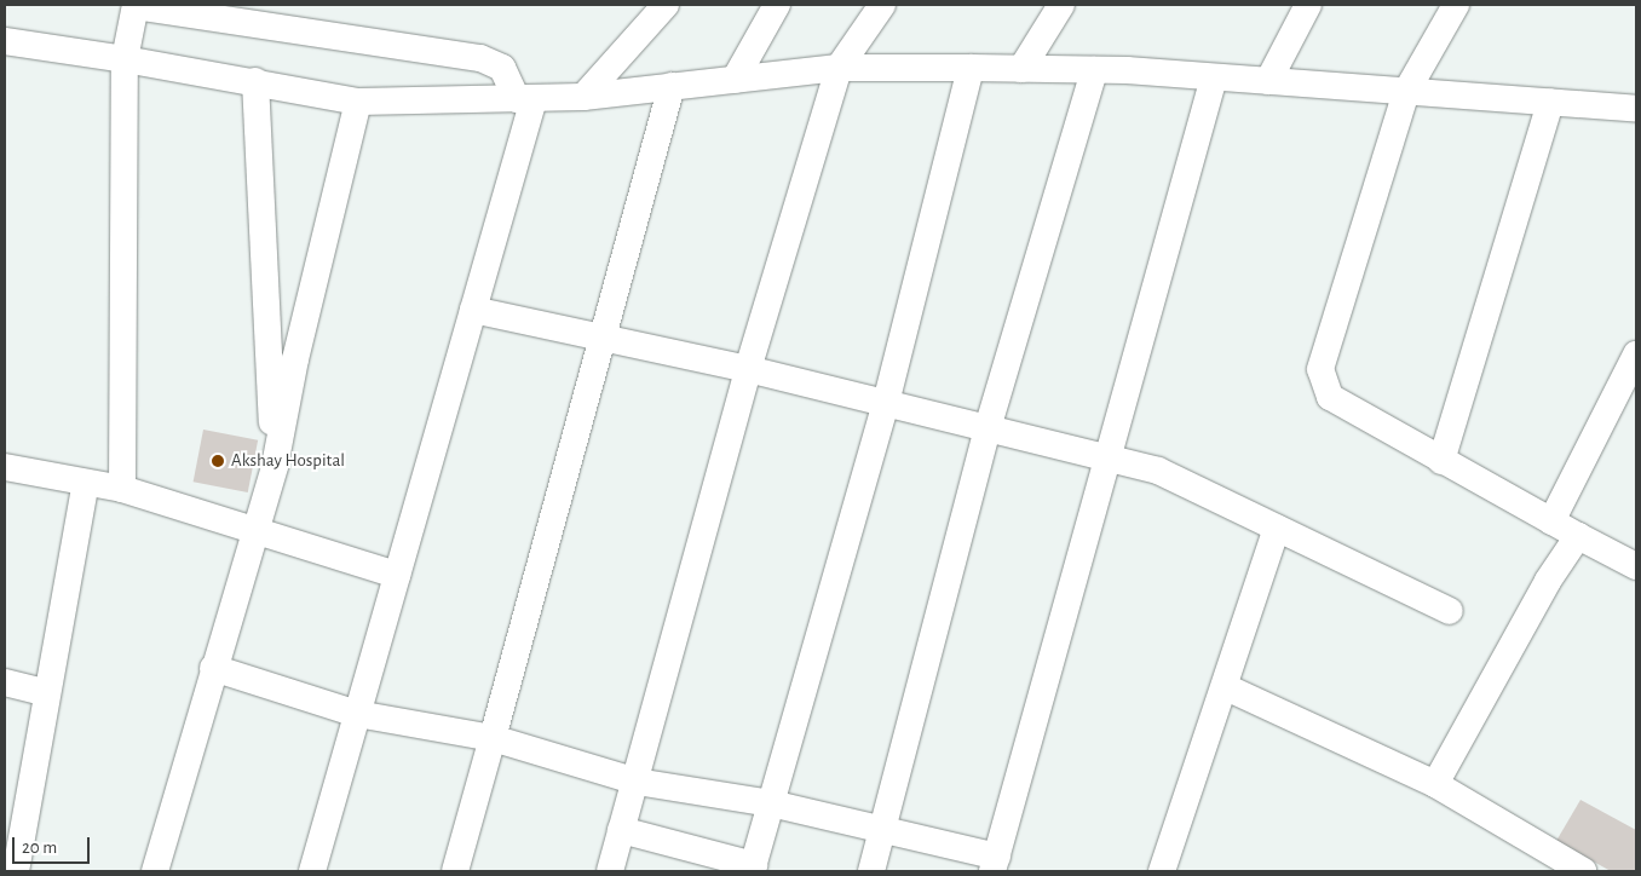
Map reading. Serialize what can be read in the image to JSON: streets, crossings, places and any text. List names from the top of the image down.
{
  "places": ["Akshay Hospital"],
  "scale_bar": "20 m"
}
